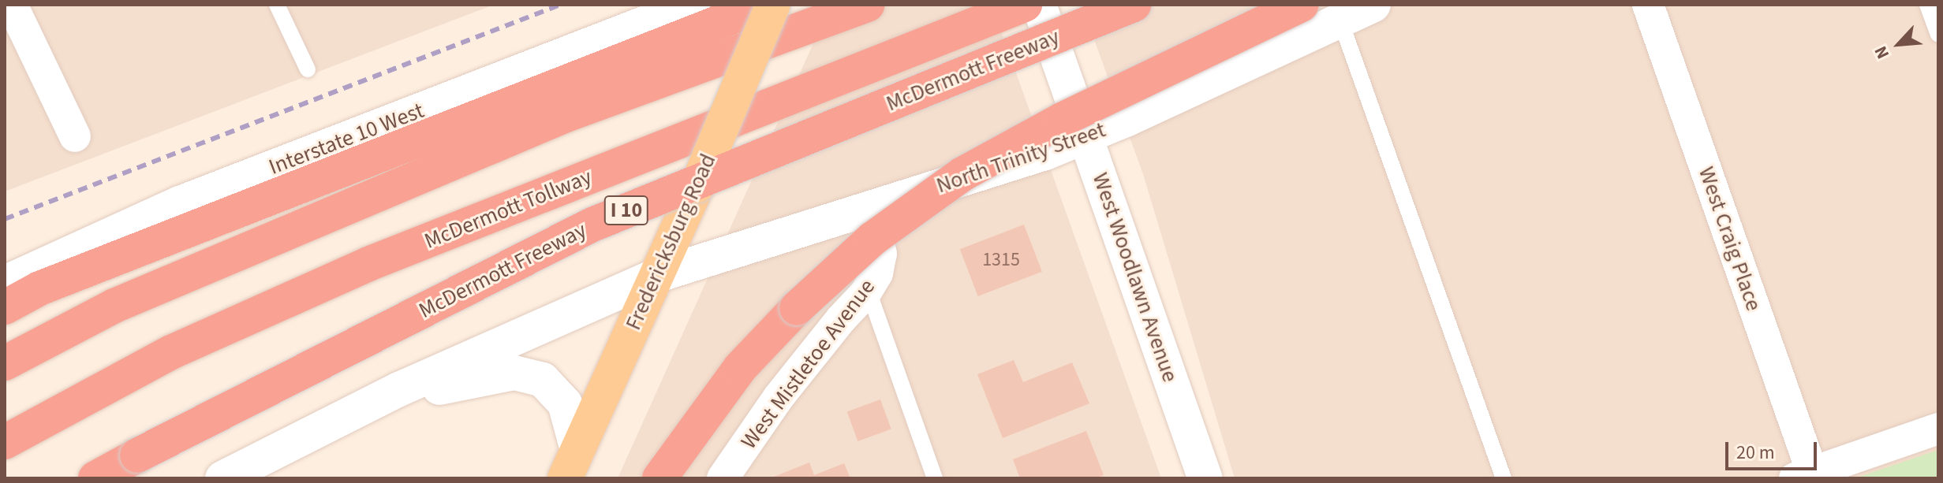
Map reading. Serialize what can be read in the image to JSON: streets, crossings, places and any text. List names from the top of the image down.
{
  "streets": {
    "highway": ["McDermott Freeway", "McDermott Tollway", "I 10"],
    "main road": [
      "Interstate 10 West",
      "North Trinity Street",
      "Fredericksburg Road",
      "West Woodlawn Avenue"
    ],
    "street": ["West Craig Place", "West Mistletoe Avenue"]
  },
  "crossings": [
    ["North Trinity Street", "Fredericksburg Road"],
    ["North Trinity Street", "West Woodlawn Avenue"],
    ["North Trinity Street", "West Mistletoe Avenue"]
  ],
  "house_numbers": ["1315"],
  "scale_bar": "20 m",
  "north": "bottom left"
}
